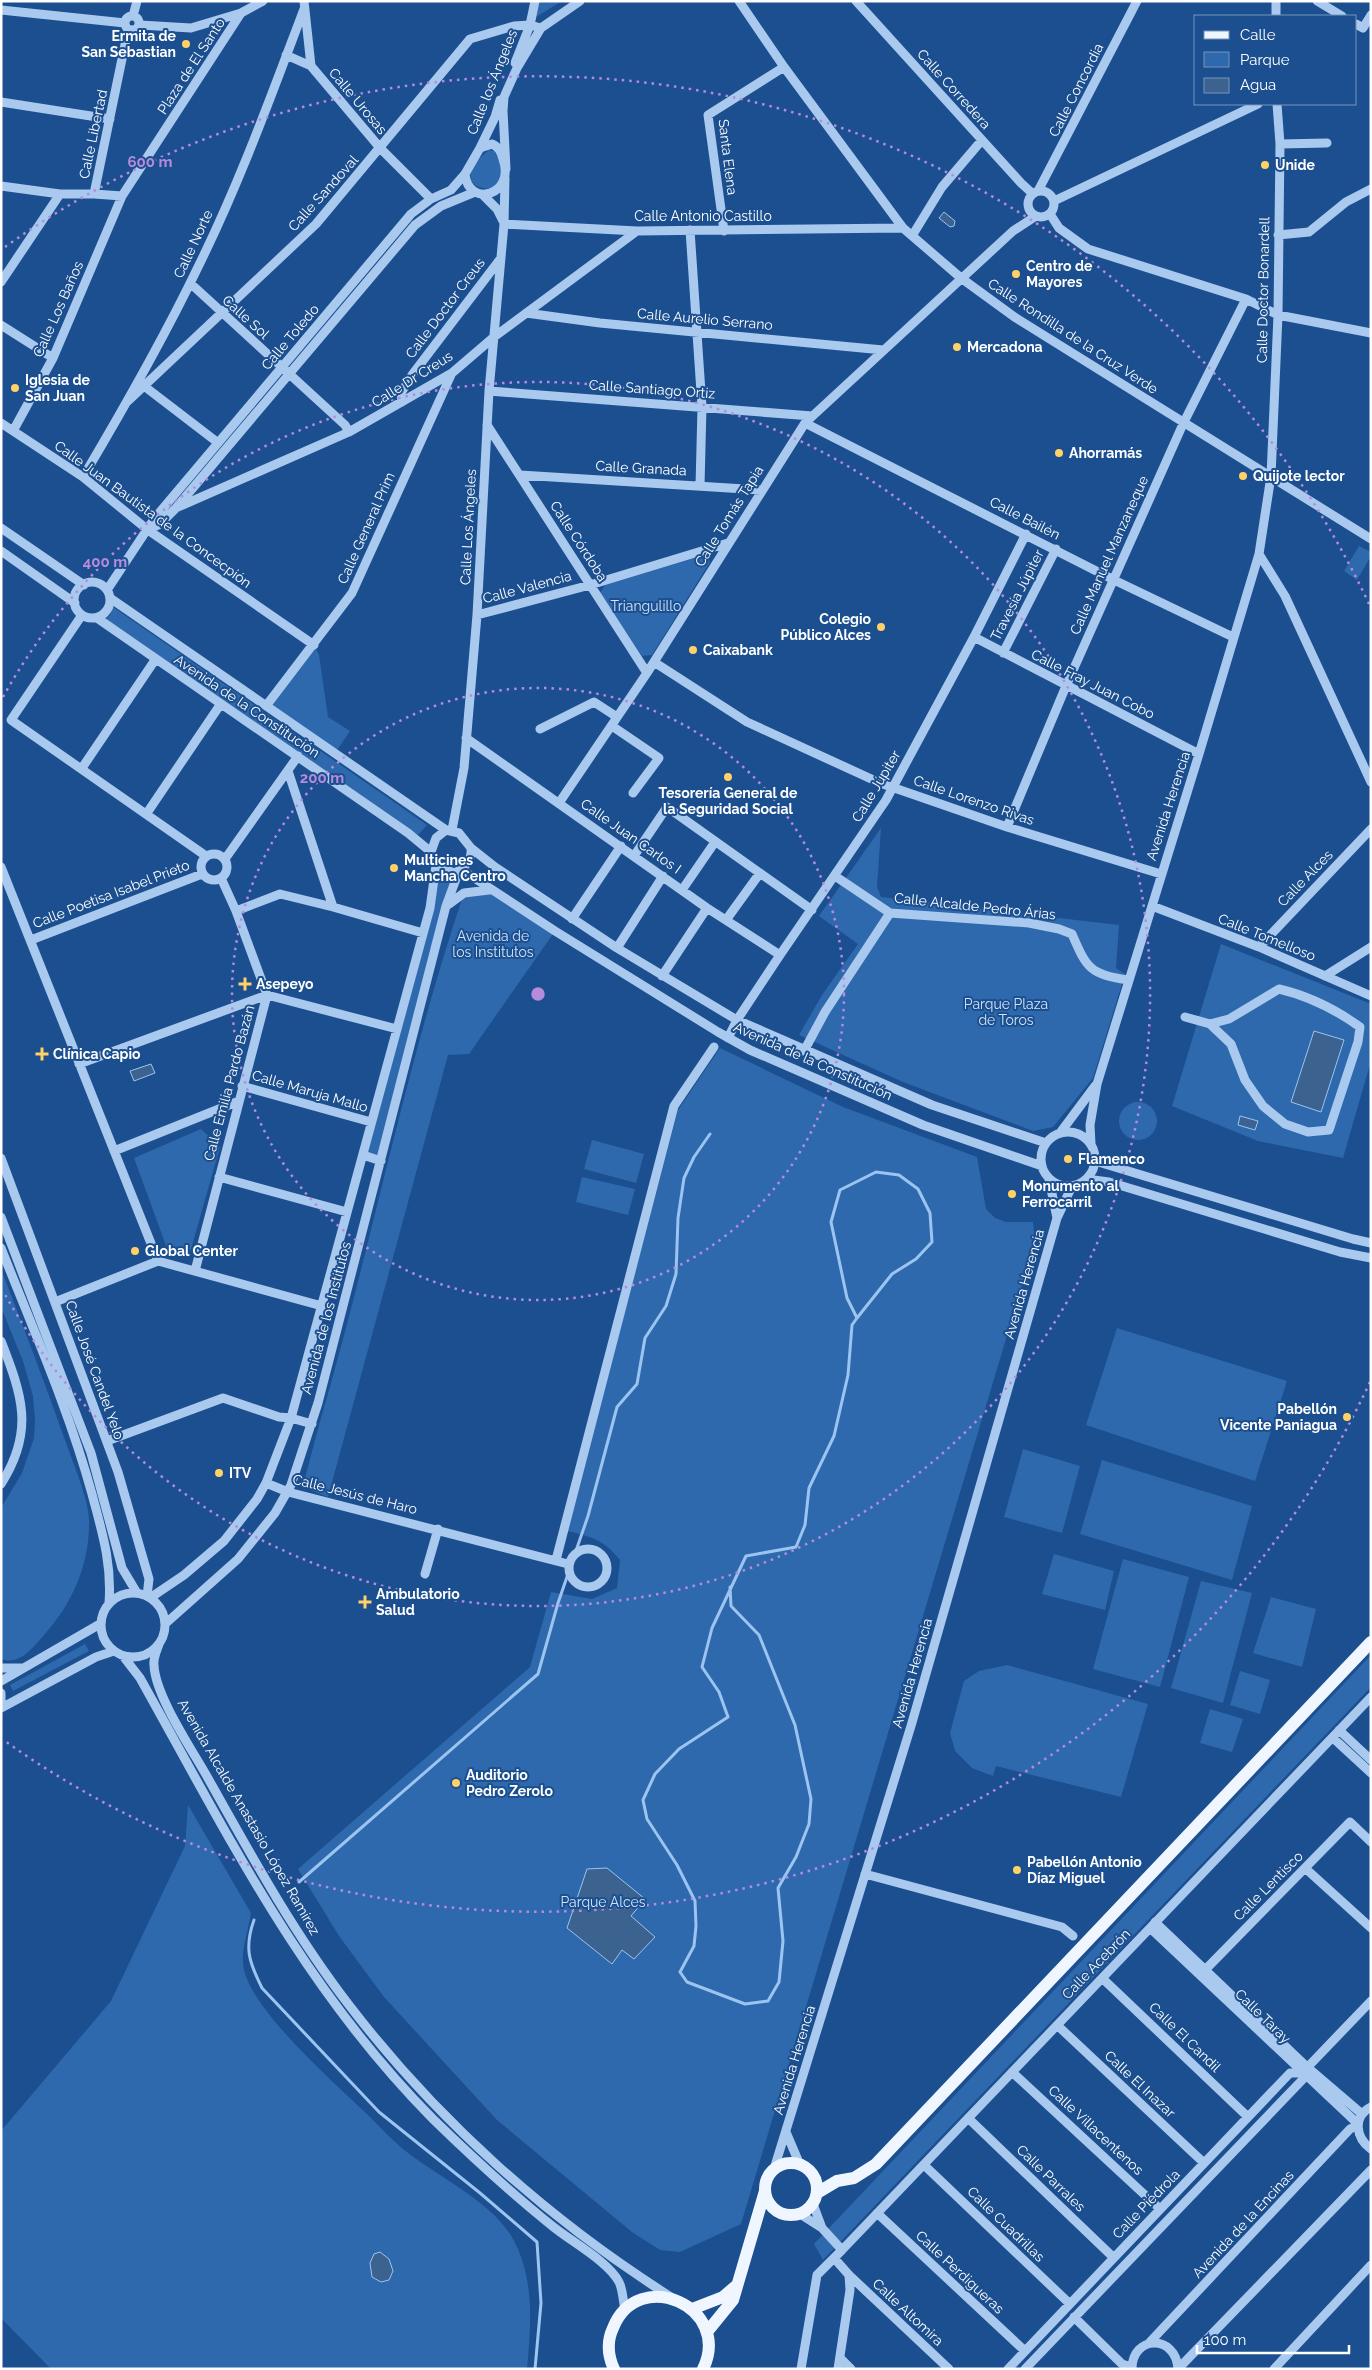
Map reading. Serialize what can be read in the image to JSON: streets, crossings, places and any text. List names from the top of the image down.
{
  "streets": {
    "street": [
      "Plaza de El Santo",
      "Calle los Ángeles",
      "Calle Corredera",
      "Calle Concordia",
      "Calle Urosas",
      "Calle Libertad",
      "Santa Elena",
      "Calle Sandoval",
      "Calle Antonio Castillo",
      "Calle Norte",
      "Calle Doctor Bonardell",
      "Calle Doctor Creus",
      "Calle Los Baños",
      "Calle Sol",
      "Calle Aurelio Serrano",
      "Calle Rondilla de la Cruz Verde",
      "Calle Toledo",
      "Calle Dr Creus",
      "Calle Santiago Ortiz",
      "Calle Granada",
      "Calle Juan Bautista de la Concecpión",
      "Calle Tomás Tapia",
      "Calle Bailén",
      "Calle Los Ángeles",
      "Calle General Prim",
      "Calle Córdoba",
      "Calle Manuel Manzaneque",
      "Calle Valencia",
      "Travesía Júpiter",
      "Calle Fray Juan Cobo",
      "Avenida de la Constitución",
      "Calle Júpiter",
      "Calle Lorenzo Rivas",
      "Avenida Herencia",
      "Calle Juan Carlos I",
      "Calle Alces",
      "Calle Poetisa Isabel Prieto",
      "Calle Alcalde Pedro Árias",
      "Calle Tomelloso",
      "Calle Emilia Pardo Bazán",
      "Calle Maruja Mallo",
      "Avenida de los Institutos",
      "Calle José Candel Yelo",
      "Calle Jesús de Haro",
      "Avenida Alcalde Anastasio López Ramírez",
      "Calle Lentisco",
      "Calle Acebrón",
      "Calle Taray",
      "Calle El Candil",
      "Calle El Inazar",
      "Calle Villacentenos",
      "Calle Parrales",
      "Calle Piédrola",
      "Calle Cuadrillas",
      "Avenida de la Encinas",
      "Calle Perdigueras",
      "Calle Altomira"
    ]
  },
  "crossings": [
    ["Plaza de El Santo", "Calle Libertad"],
    ["Plaza de El Santo", "Calle Los Baños"],
    ["Calle los Ángeles", "Calle Sandoval"],
    ["Calle los Ángeles", "Calle Toledo"],
    ["Calle los Ángeles", "Calle Los Ángeles"],
    ["Calle Corredera", "Calle Concordia"],
    ["Calle Corredera", "Calle Tomás Tapia"],
    ["Calle Concordia", "Calle Tomás Tapia"],
    ["Calle Urosas", "Calle Sandoval"],
    ["Calle Urosas", "Calle Norte"],
    ["Calle Urosas", "Calle Toledo"],
    ["Santa Elena", "Calle Antonio Castillo"],
    ["Santa Elena", "Calle Rondilla de la Cruz Verde"],
    ["Calle Sandoval", "Calle Norte"],
    ["Calle Sandoval", "Calle Sol"],
    ["Calle Sandoval", "Calle Los Ángeles"],
    ["Calle Antonio Castillo", "Calle Rondilla de la Cruz Verde"],
    ["Calle Antonio Castillo", "Calle Dr Creus"],
    ["Calle Antonio Castillo", "Calle Los Ángeles"],
    ["Calle Norte", "Calle Sol"],
    ["Calle Norte", "Calle Juan Bautista de la Concecpión"],
    ["Calle Doctor Bonardell", "Calle Rondilla de la Cruz Verde"],
    ["Calle Doctor Bonardell", "Avenida Herencia"],
    ["Calle Doctor Creus", "Calle Dr Creus"],
    ["Calle Doctor Creus", "Calle Los Ángeles"],
    ["Calle Los Baños", "Calle Juan Bautista de la Concecpión"],
    ["Calle Sol", "Calle Toledo"],
    ["Calle Sol", "Calle Dr Creus"],
    ["Calle Aurelio Serrano", "Calle Dr Creus"],
    ["Calle Aurelio Serrano", "Calle Tomás Tapia"],
    ["Calle Rondilla de la Cruz Verde", "Calle Tomás Tapia"],
    ["Calle Rondilla de la Cruz Verde", "Calle Manuel Manzaneque"],
    ["Calle Rondilla de la Cruz Verde", "Avenida Herencia"],
    ["Calle Toledo", "Calle Dr Creus"],
    ["Calle Toledo", "Calle Juan Bautista de la Concecpión"],
    ["Calle Toledo", "Calle Los Ángeles"],
    ["Calle Toledo", "Avenida de la Constitución"],
    ["Calle Dr Creus", "Calle Los Ángeles"],
    ["Calle Dr Creus", "Calle General Prim"],
    ["Calle Santiago Ortiz", "Calle Tomás Tapia"],
    ["Calle Santiago Ortiz", "Calle Los Ángeles"],
    ["Calle Granada", "Calle Tomás Tapia"],
    ["Calle Granada", "Calle Córdoba"],
    ["Calle Juan Bautista de la Concecpión", "Calle General Prim"],
    ["Calle Tomás Tapia", "Calle Bailén"],
    ["Calle Tomás Tapia", "Calle Córdoba"],
    ["Calle Tomás Tapia", "Calle Valencia"],
    ["Calle Tomás Tapia", "Calle Lorenzo Rivas"],
    ["Calle Tomás Tapia", "Calle Juan Carlos I"],
    ["Calle Bailén", "Calle Manuel Manzaneque"],
    ["Calle Bailén", "Travesía Júpiter"],
    ["Calle Bailén", "Calle Júpiter"],
    ["Calle Bailén", "Avenida Herencia"],
    ["Calle Los Ángeles", "Calle Córdoba"],
    ["Calle Los Ángeles", "Calle Valencia"],
    ["Calle Los Ángeles", "Avenida de la Constitución"],
    ["Calle Los Ángeles", "Calle Juan Carlos I"],
    ["Calle Los Ángeles", "Avenida de los Institutos"],
    ["Calle General Prim", "Avenida de la Constitución"],
    ["Calle Córdoba", "Calle Valencia"],
    ["Calle Manuel Manzaneque", "Calle Fray Juan Cobo"],
    ["Calle Manuel Manzaneque", "Calle Lorenzo Rivas"],
    ["Travesía Júpiter", "Calle Fray Juan Cobo"],
    ["Calle Fray Juan Cobo", "Calle Júpiter"],
    ["Calle Fray Juan Cobo", "Avenida Herencia"],
    ["Avenida de la Constitución", "Calle Júpiter"],
    ["Avenida de la Constitución", "Avenida Herencia"],
    ["Avenida de la Constitución", "Avenida de los Institutos"],
    ["Calle Júpiter", "Calle Lorenzo Rivas"],
    ["Calle Júpiter", "Calle Juan Carlos I"],
    ["Calle Júpiter", "Calle Alcalde Pedro Árias"],
    ["Calle Lorenzo Rivas", "Avenida Herencia"],
    ["Avenida Herencia", "Calle Alcalde Pedro Árias"],
    ["Avenida Herencia", "Calle Tomelloso"],
    ["Calle Alces", "Calle Tomelloso"],
    ["Calle Poetisa Isabel Prieto", "Calle Emilia Pardo Bazán"],
    ["Calle Emilia Pardo Bazán", "Calle Maruja Mallo"],
    ["Calle Maruja Mallo", "Avenida de los Institutos"],
    ["Avenida de los Institutos", "Calle José Candel Yelo"],
    ["Avenida de los Institutos", "Calle Jesús de Haro"],
    ["Avenida de los Institutos", "Avenida Alcalde Anastasio López Ramírez"],
    ["Calle José Candel Yelo", "Avenida Alcalde Anastasio López Ramírez"],
    ["Calle Lentisco", "Calle Taray"],
    ["Calle Acebrón", "Calle Taray"],
    ["Calle Acebrón", "Calle El Candil"],
    ["Calle Acebrón", "Calle El Inazar"],
    ["Calle Acebrón", "Calle Villacentenos"],
    ["Calle Acebrón", "Calle Parrales"],
    ["Calle Acebrón", "Calle Cuadrillas"],
    ["Calle Acebrón", "Calle Perdigueras"],
    ["Calle Acebrón", "Calle Altomira"],
    ["Calle Taray", "Calle Piédrola"],
    ["Calle Taray", "Avenida de la Encinas"],
    ["Calle El Candil", "Calle Piédrola"],
    ["Calle El Inazar", "Calle Piédrola"],
    ["Calle Villacentenos", "Calle Piédrola"],
    ["Calle Parrales", "Calle Piédrola"],
    ["Calle Piédrola", "Calle Cuadrillas"],
    ["Calle Piédrola", "Calle Perdigueras"]
  ],
  "parks": [
    "Triangulillo",
    "Avenida de los Institutos",
    "Parque Plaza de Toros",
    "Parque Alces"
  ],
  "places": {
    "other": [
      "Ermita de San Sebastian",
      "Unide",
      "Centro de Mayores",
      "Mercadona",
      "Iglesia de San Juan",
      "Ahorramás",
      "Quijote lector",
      "Colegio Público Alces",
      "Caixabank",
      "Tesorería General de la Seguridad Social",
      "Multicines Mancha Centro",
      "Flamenco",
      "Monumento al Ferrocarril",
      "Global Center",
      "Pabellón Vicente Paniagua",
      "ITV",
      "Auditorio Pedro Zerolo",
      "Pabellón Antonio Díaz Miguel"
    ],
    "health": ["Asepeyo", "Clínica Capio", "Ambulatorio Salud"]
  },
  "legend": ["Calle", "Parque", "Agua"],
  "scale_bar": "100 m",
  "rings": ["600 m", "400 m", "200 m"]
}
